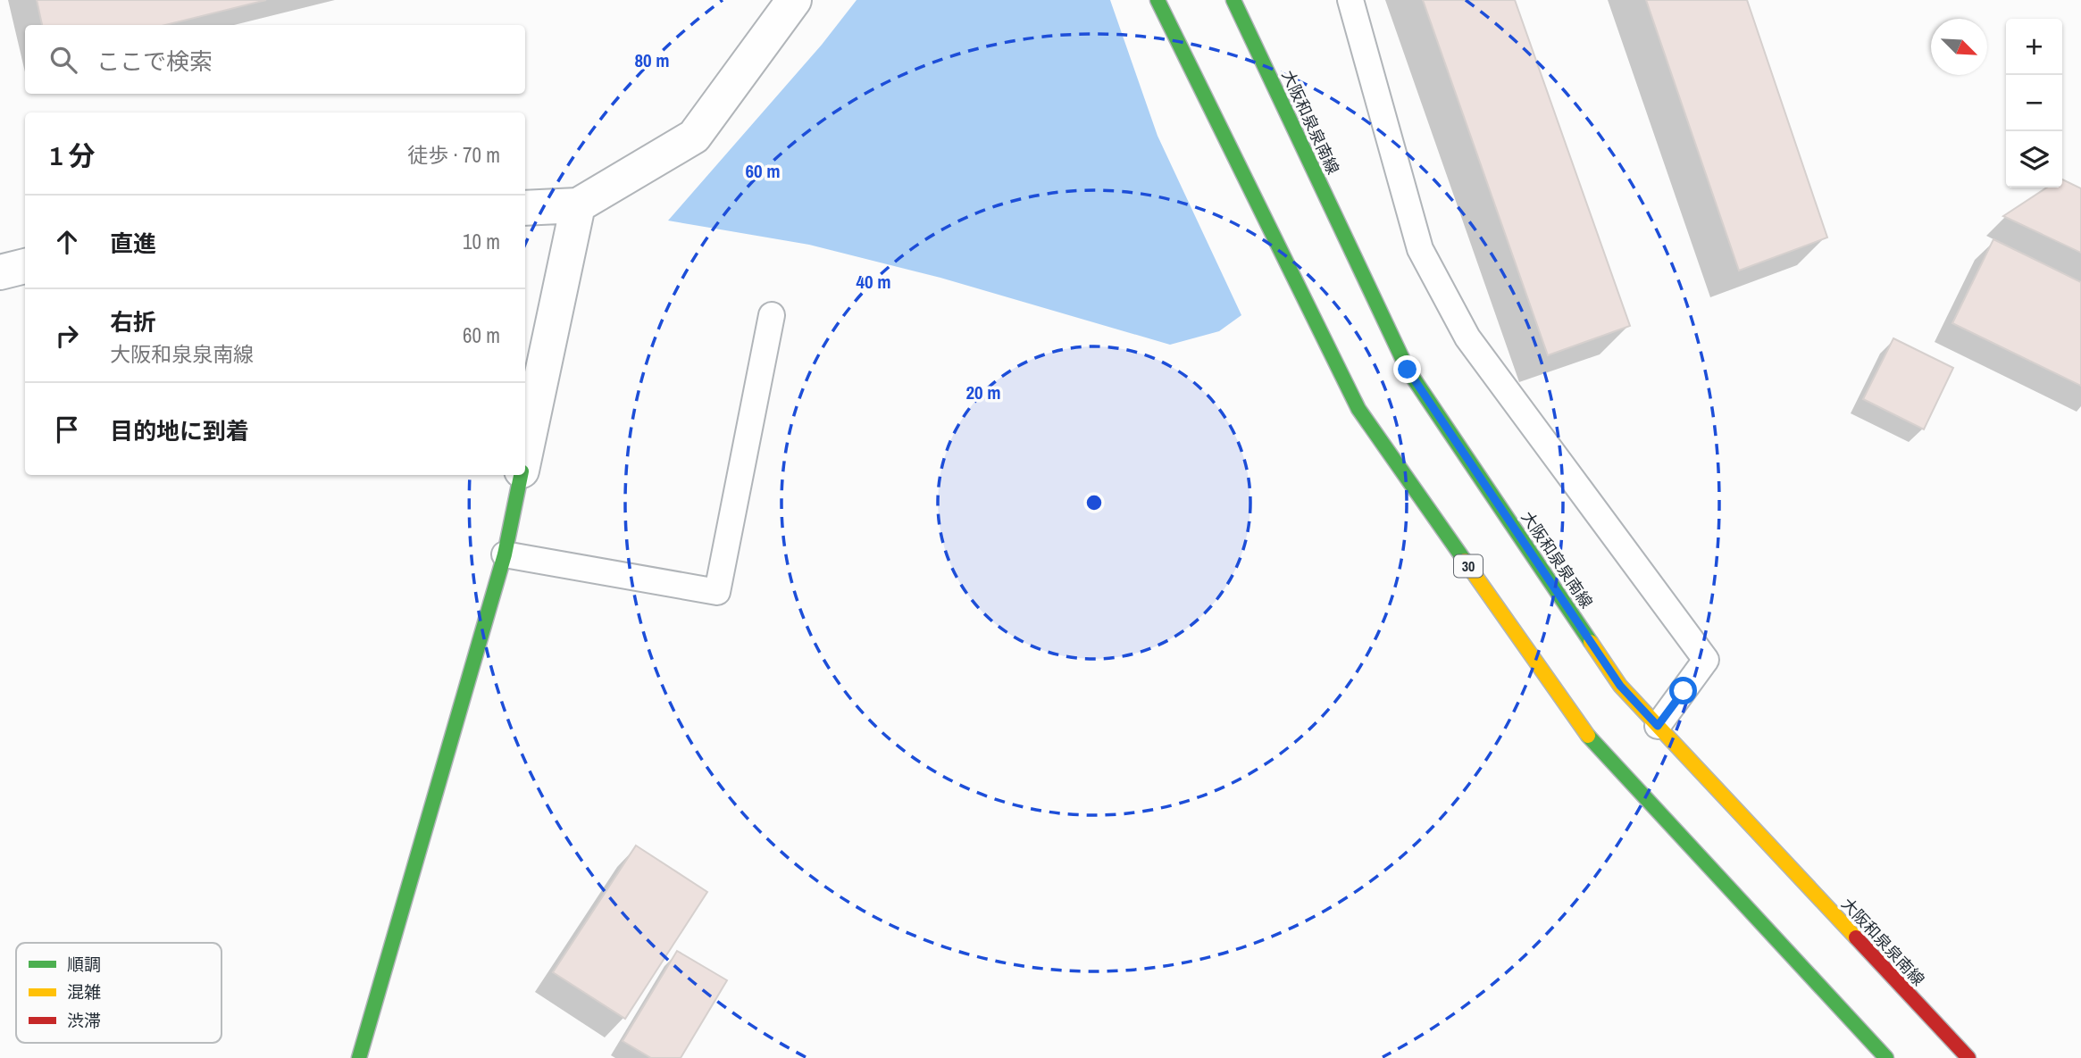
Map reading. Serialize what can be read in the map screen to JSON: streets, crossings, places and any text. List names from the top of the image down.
{
  "streets": {
    "main road": ["大阪和泉泉南線", "30"]
  },
  "legend": ["順調", "混雑", "渋滞"],
  "north": "bottom right",
  "page": {
    "map_buttons": ["+", "−"],
    "search": "ここで検索",
    "heading": ["1 分", "徒歩 · 70 m"],
    "list": [
      ["直進", "10 m"],
      ["右折", "大阪和泉泉南線", "60 m"],
      "目的地に到着"
    ]
  },
  "rings": [
    "80 m",
    "60 m",
    "40 m",
    "20 m"
  ]
}
